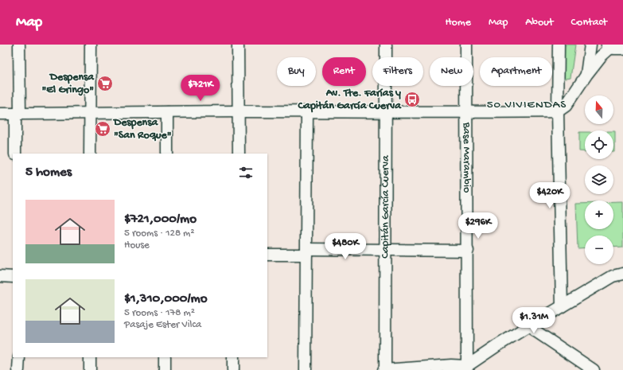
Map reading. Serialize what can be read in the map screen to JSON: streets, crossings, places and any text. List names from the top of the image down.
{
  "streets": {
    "street": ["Base Marambio", "Capitán García Cuerva"]
  },
  "districts": ["50 VIVIENDAS"],
  "places": {
    "supermarket": ["Despensa \"El Gringo\"", "Despensa \"San Roque\""],
    "bus stop": ["Av. Tte. Farías y Capitán García Cuerva"]
  },
  "north": "top",
  "page": {
    "header": "Map",
    "nav": [
      "Home",
      "Map",
      "About",
      "Contact"
    ],
    "chip": [
      "Buy",
      "Rent",
      "Filters",
      "New",
      "Apartment"
    ],
    "price": [
      "$721K",
      "$420K",
      "$296K",
      "$480K",
      "$1.31M"
    ],
    "map_buttons": ["+", "−"],
    "heading": "5 homes",
    "list": [
      {
        "name": "$721,000/mo",
        "note": "5 rooms · 128 m² · House"
      },
      {
        "name": "$1,310,000/mo",
        "note": "5 rooms · 178 m² · Pasaje Ester Vilca"
      }
    ]
  }
}
